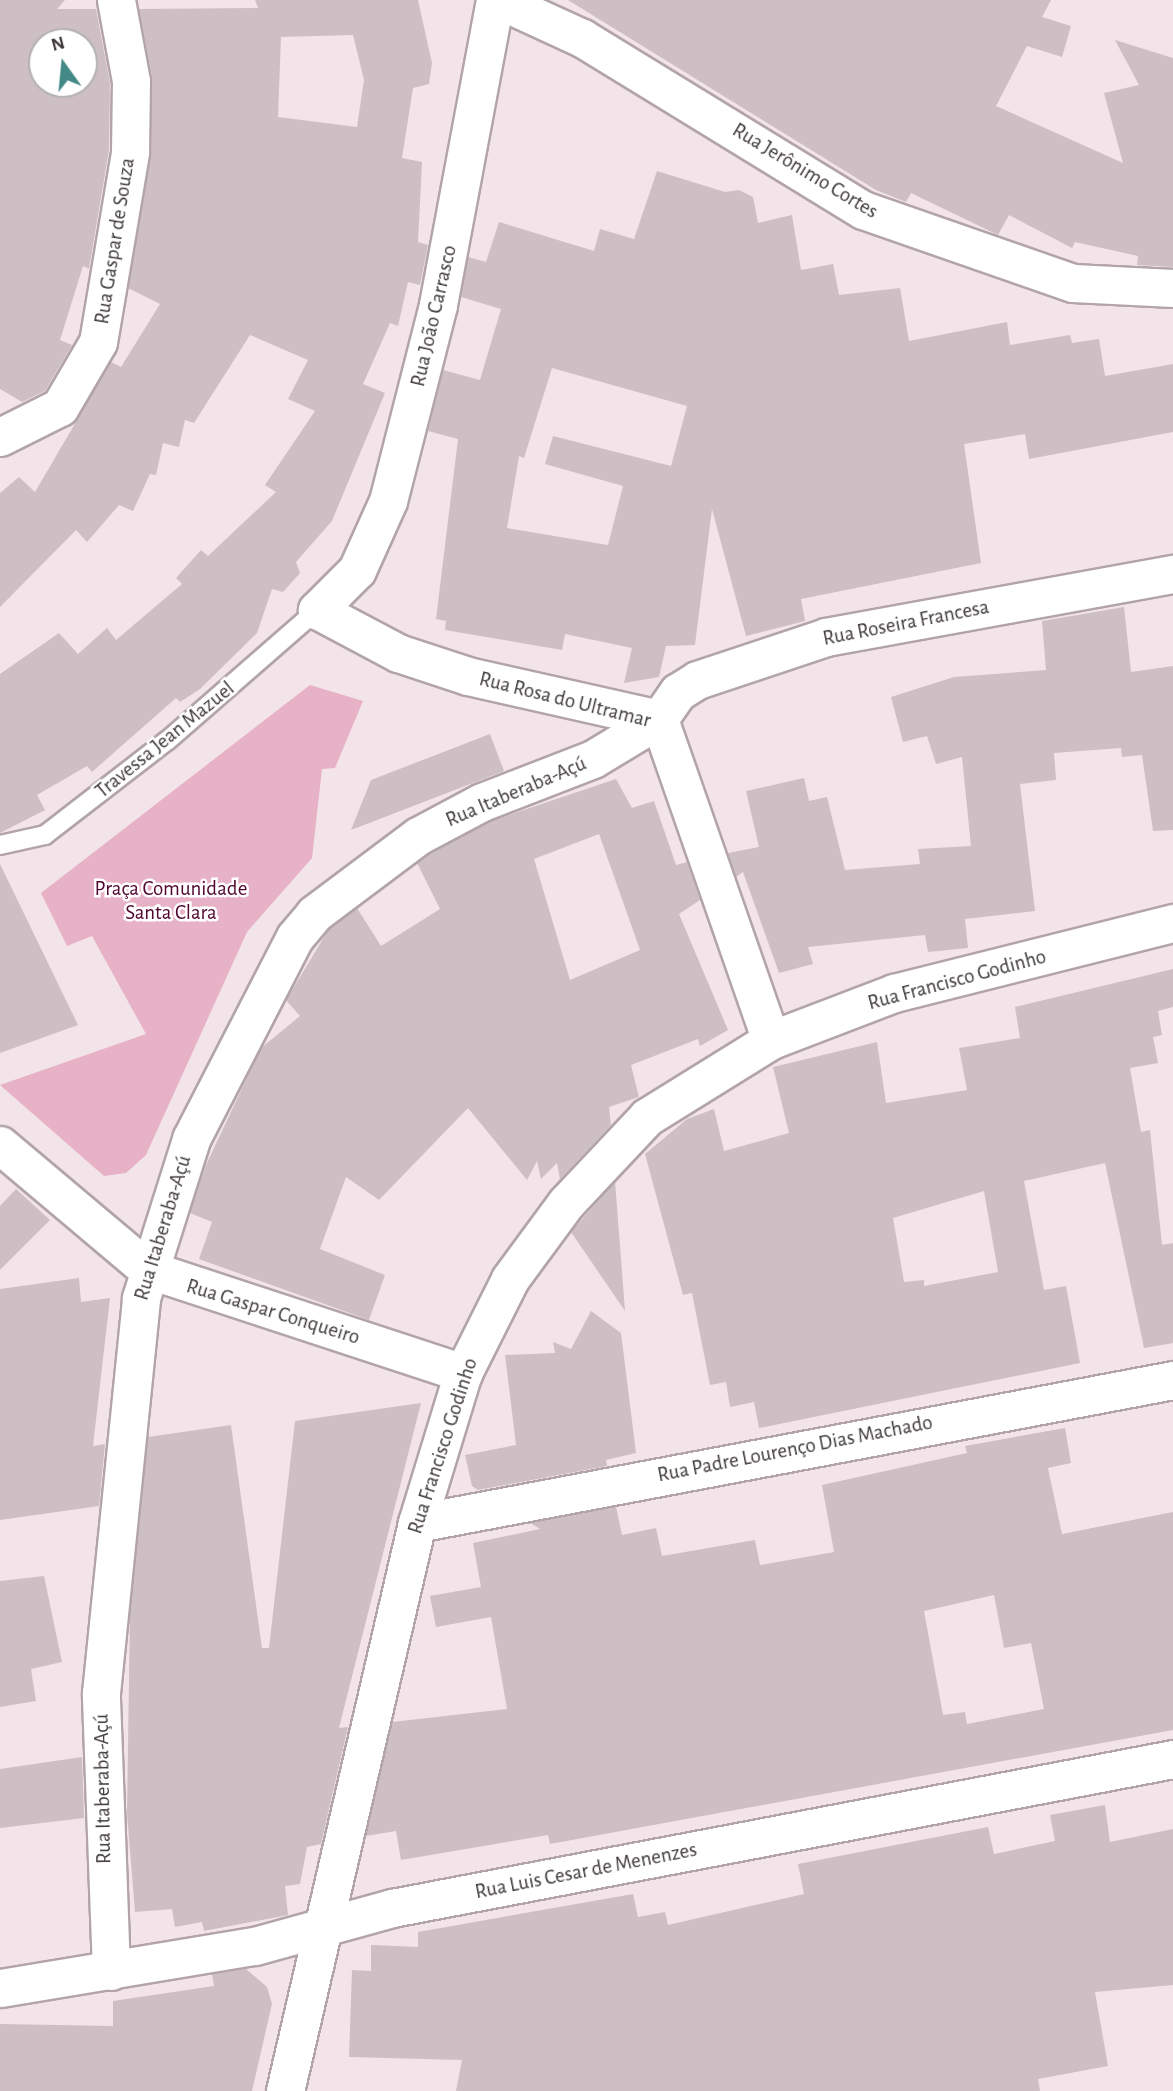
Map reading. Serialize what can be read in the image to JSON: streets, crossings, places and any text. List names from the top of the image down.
{
  "streets": {
    "street": [
      "Rua Jerônimo Cortes",
      "Rua Gaspar de Souza",
      "Rua João Carrasco",
      "Rua Roseira Francesa",
      "Rua Rosa do Ultramar",
      "Rua Itaberaba-Açú",
      "Rua Francisco Godinho",
      "Rua Gaspar Conqueiro",
      "Rua Padre Lourenço Dias Machado",
      "Rua Luis Cesar de Menenzes"
    ],
    "lane": ["Travessa Jean Mazuel"]
  },
  "crossings": [
    ["Rua Jerônimo Cortes", "Rua João Carrasco"],
    ["Rua João Carrasco", "Rua Rosa do Ultramar"],
    ["Rua João Carrasco", "Travessa Jean Mazuel"],
    ["Rua Roseira Francesa", "Rua Rosa do Ultramar"],
    ["Rua Roseira Francesa", "Rua Itaberaba-Açú"],
    ["Rua Rosa do Ultramar", "Travessa Jean Mazuel"],
    ["Rua Rosa do Ultramar", "Rua Itaberaba-Açú"],
    ["Rua Rosa do Ultramar", "Rua Francisco Godinho"],
    ["Rua Itaberaba-Açú", "Rua Gaspar Conqueiro"],
    ["Rua Itaberaba-Açú", "Rua Luis Cesar de Menenzes"],
    ["Rua Francisco Godinho", "Rua Gaspar Conqueiro"],
    ["Rua Francisco Godinho", "Rua Padre Lourenço Dias Machado"],
    ["Rua Francisco Godinho", "Rua Luis Cesar de Menenzes"]
  ],
  "parks": ["Praça Comunidade Santa Clara"],
  "north": "top"
}
